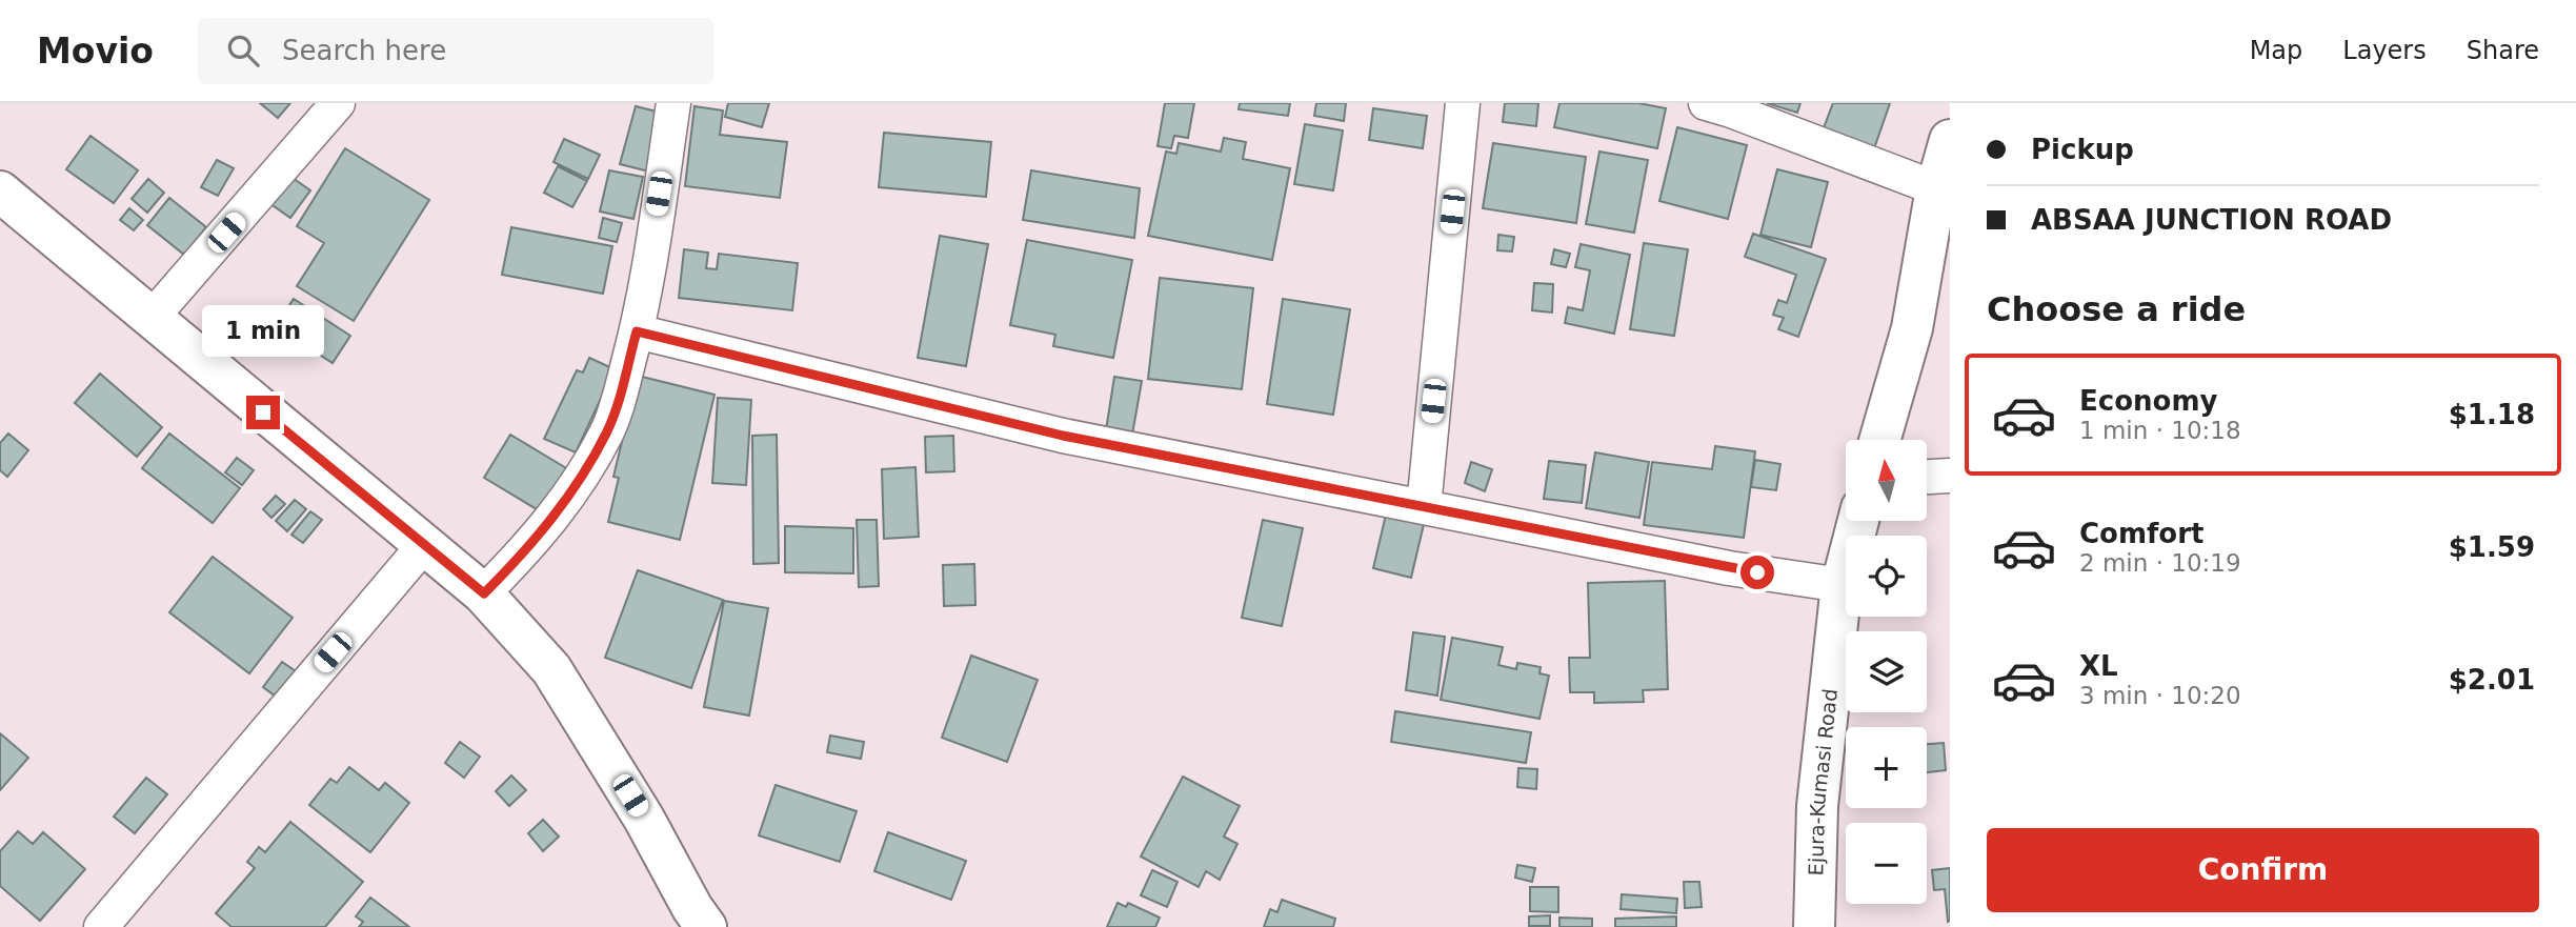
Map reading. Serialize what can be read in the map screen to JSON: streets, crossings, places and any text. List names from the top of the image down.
{
  "streets": {
    "street": ["Ejura-Kumasi Road"]
  },
  "north": "top",
  "page": {
    "header": "Movio",
    "search": "Search here",
    "nav": ["Map", "Layers", "Share"],
    "banner": ["Pickup", "ABSAA JUNCTION ROAD"],
    "heading": "Choose a ride",
    "bubble": "1 min",
    "list": [
      {
        "name": "Economy",
        "note": "1 min · 10:18",
        "value": "$1.18"
      },
      {
        "name": "Comfort",
        "note": "2 min · 10:19",
        "value": "$1.59"
      },
      {
        "name": "XL",
        "note": "3 min · 10:20",
        "value": "$2.01"
      }
    ],
    "map_buttons": ["+", "−"],
    "buttons": "Confirm"
  }
}
